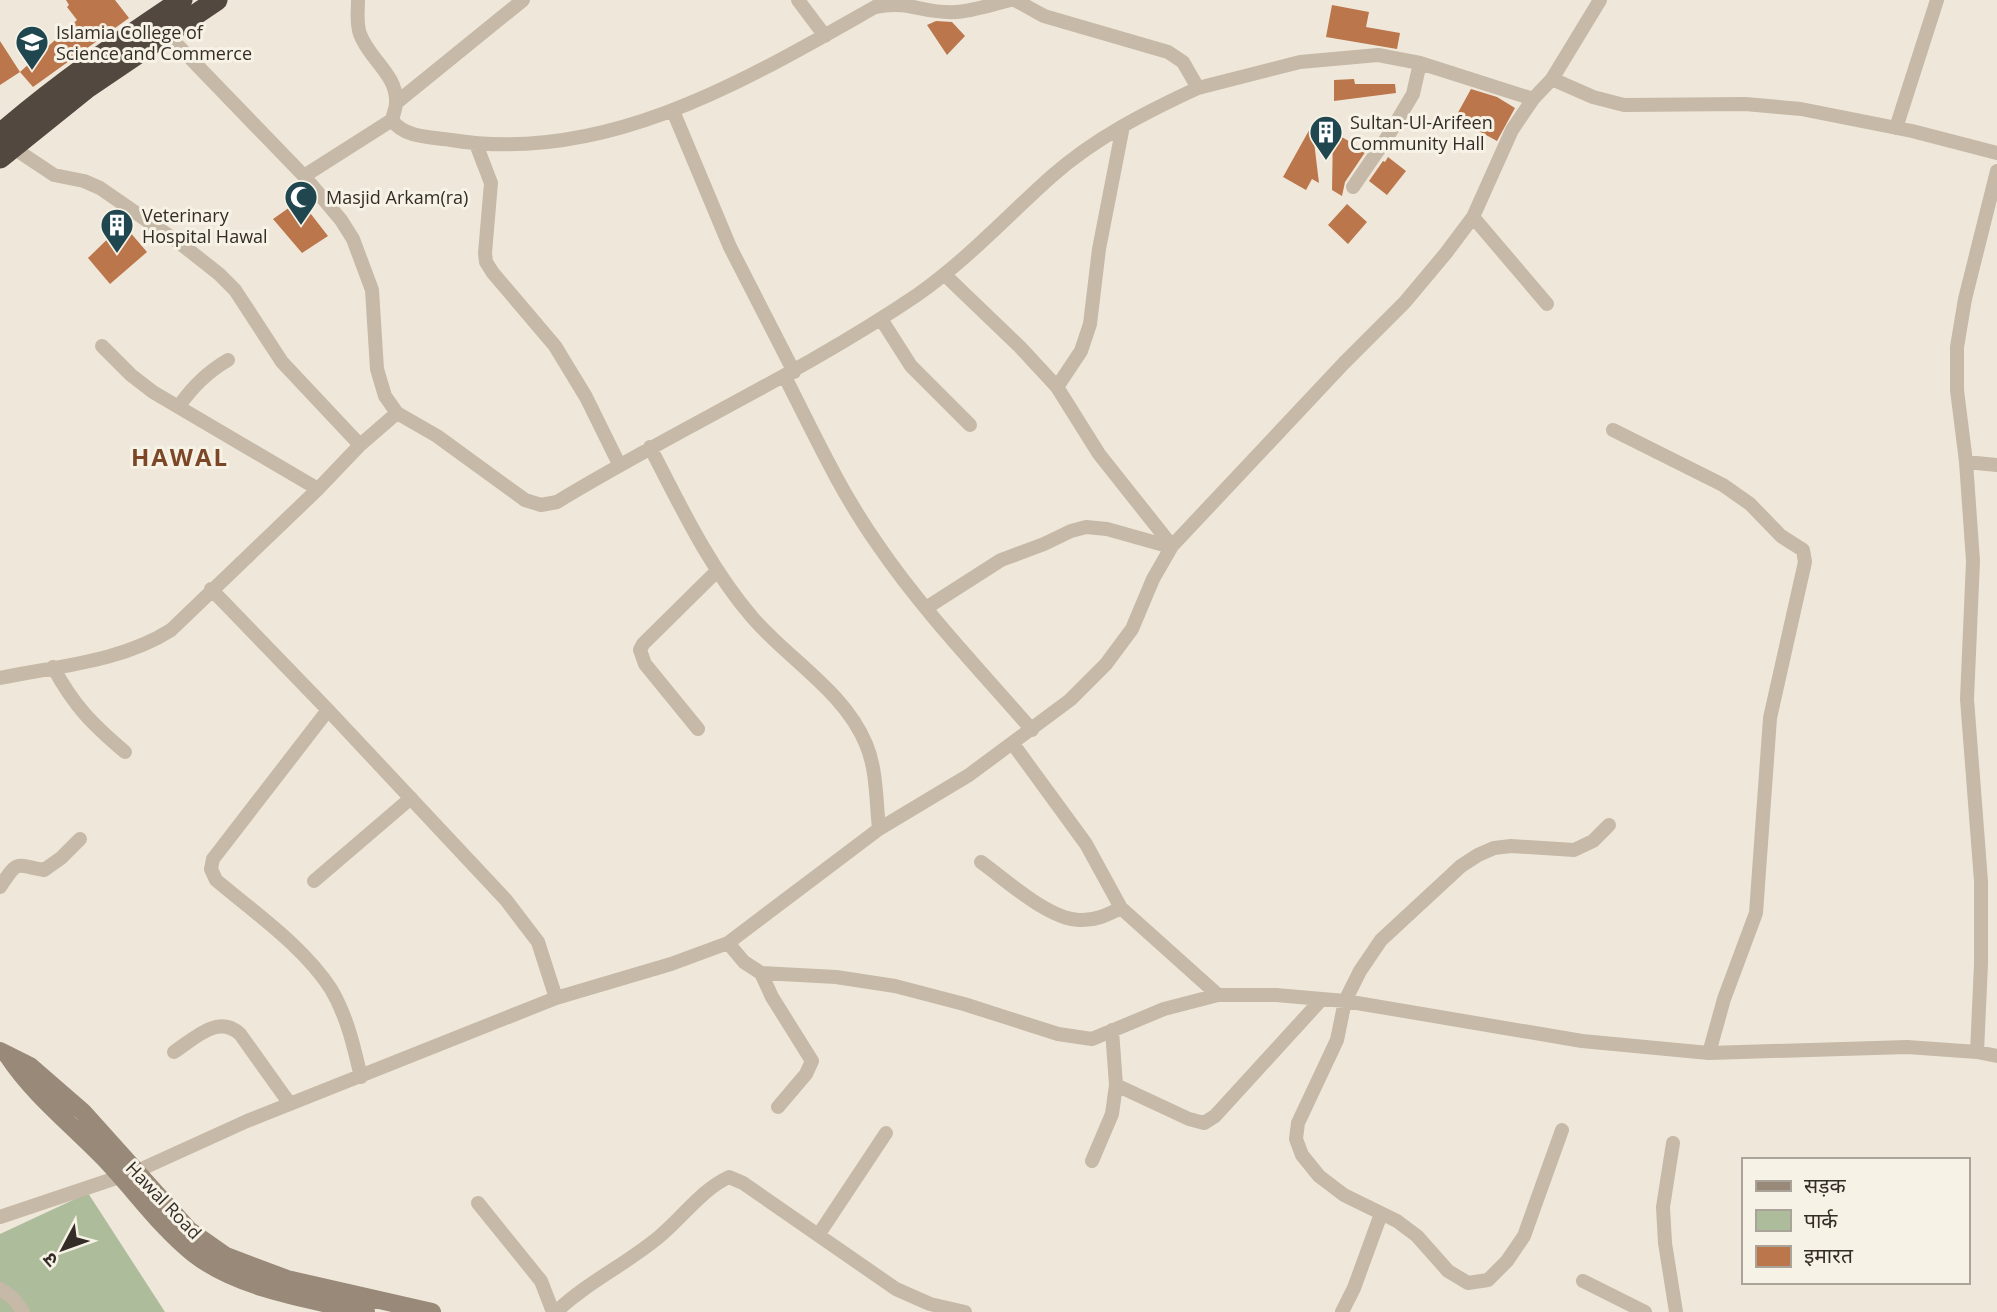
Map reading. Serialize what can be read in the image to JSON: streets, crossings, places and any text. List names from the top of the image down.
{
  "streets": {
    "main road": ["Hawal Road"]
  },
  "districts": ["HAWAL"],
  "places": {
    "school or university": ["Islamia College of Science and Commerce"],
    "building": ["Sultan-Ul-Arifeen Community Hall", "Veterinary Hospital Hawal"],
    "mosque": ["Masjid Arkam(ra)"]
  },
  "legend": ["सड़क", "पार्क", "इमारत"],
  "north": "bottom left"
}
